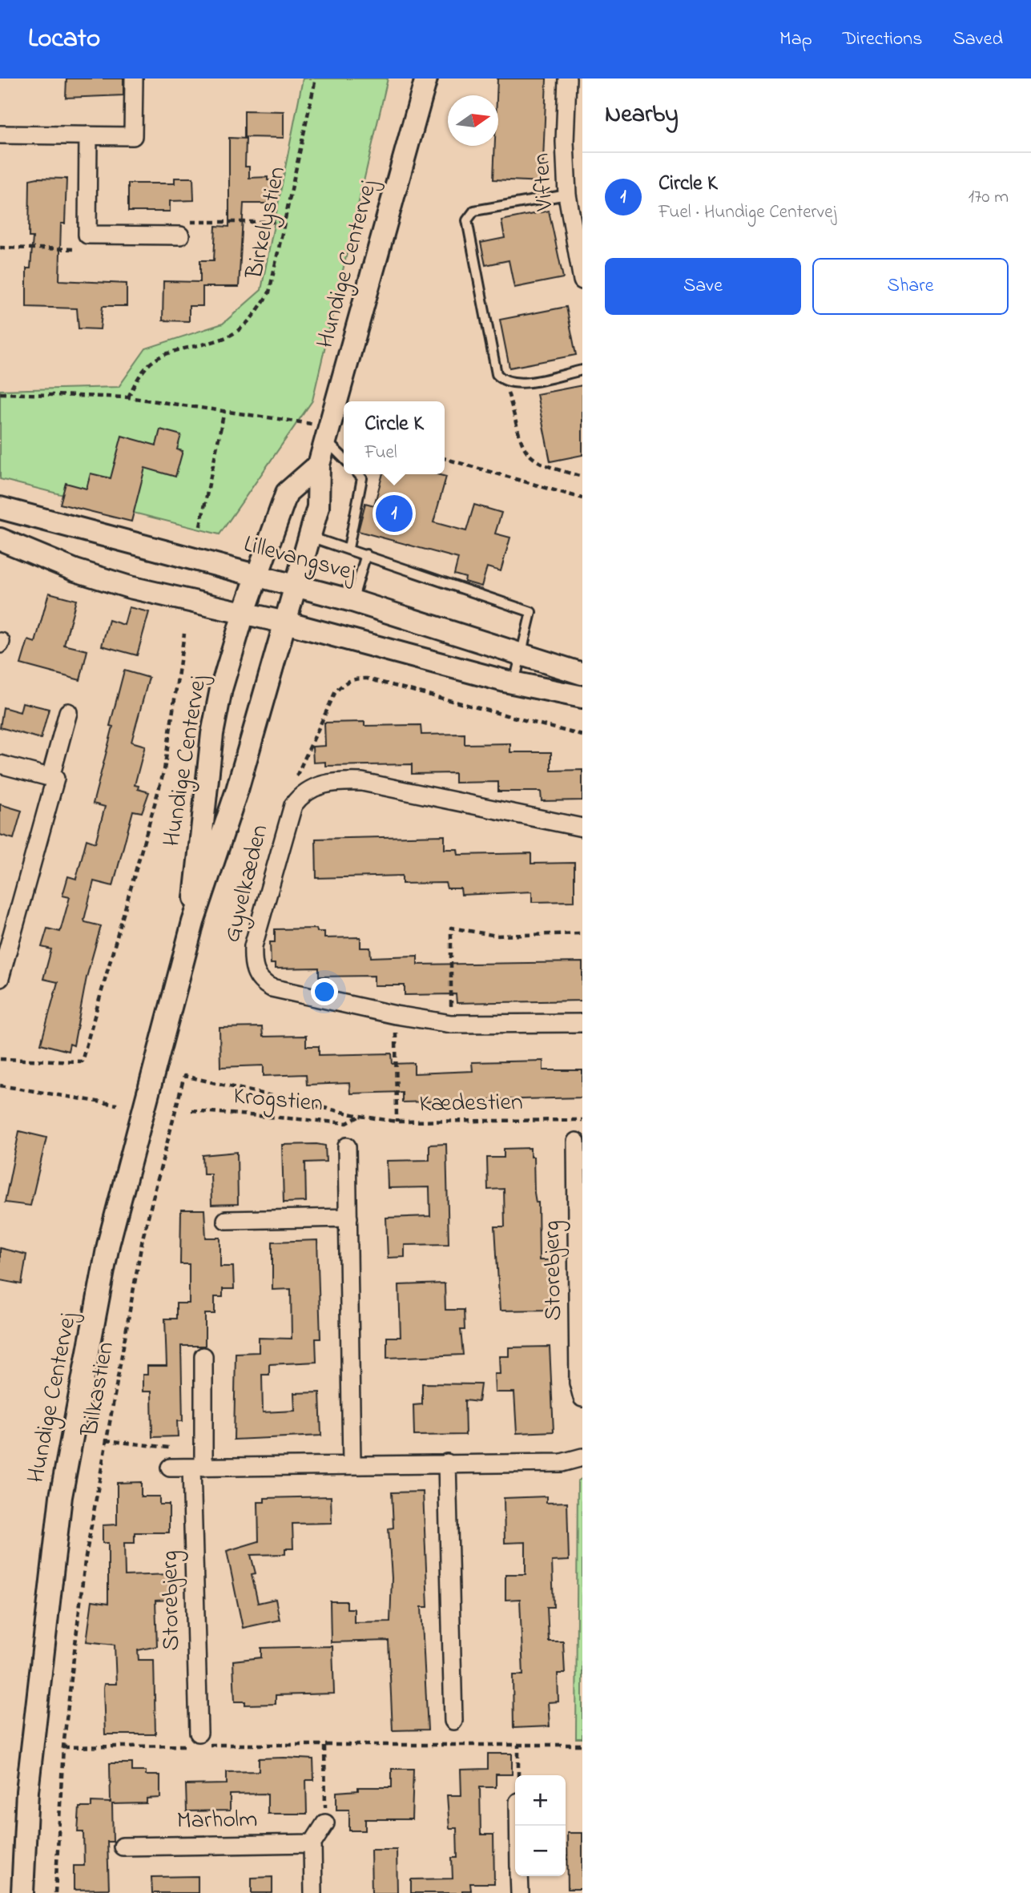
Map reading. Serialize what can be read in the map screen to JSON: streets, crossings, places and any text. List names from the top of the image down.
{
  "streets": {
    "street": [
      "Viften",
      "Hundige Centervej",
      "Lillevangsvej",
      "Gyvelkæden",
      "Storebjerg",
      "Marholm"
    ],
    "path": [
      "Birkelystien",
      "Krogstien",
      "Kædestien",
      "Bilkastien"
    ]
  },
  "crossings": [
    ["Hundige Centervej", "Lillevangsvej"],
    ["Krogstien", "Kædestien"],
    ["Krogstien", "Bilkastien"],
    ["Kædestien", "Bilkastien"]
  ],
  "north": "right",
  "page": {
    "header": "Locato",
    "nav": ["Map", "Directions", "Saved"],
    "heading": "Nearby",
    "list": [
      {
        "mark": "1",
        "name": "Circle K",
        "note": "Fuel · Hundige Centervej",
        "value": "170 m"
      }
    ],
    "buttons": ["Save", "Share"],
    "popup": ["Circle K", "Fuel"],
    "pins": "1",
    "map_buttons": ["+", "−"]
  }
}
